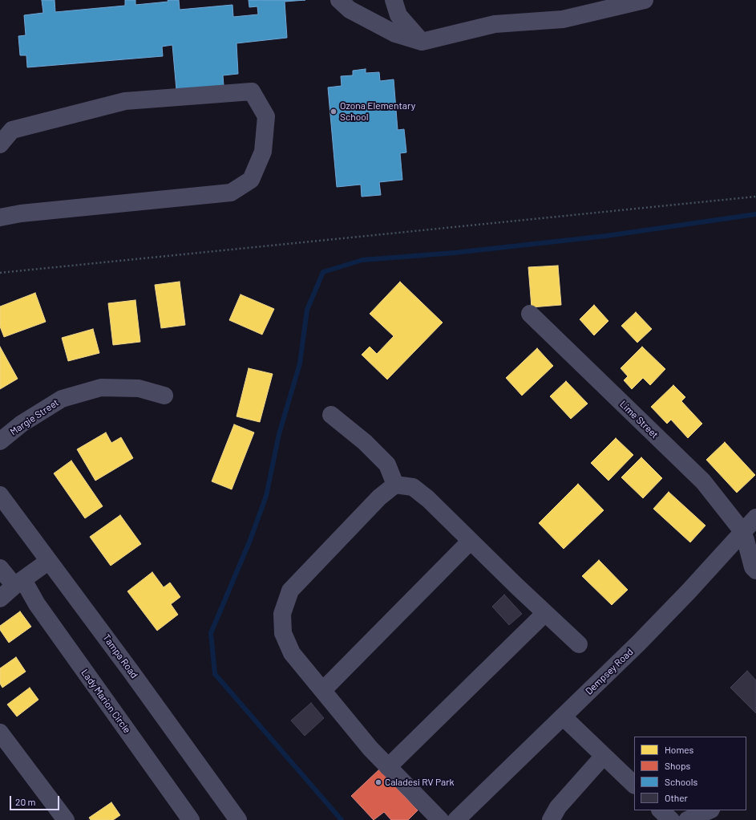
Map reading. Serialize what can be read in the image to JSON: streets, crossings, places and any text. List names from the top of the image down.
{
  "streets": {
    "street": [
      "Margie Street",
      "Lime Street",
      "Tampa Road",
      "Dempsey Road",
      "Lady Marion Circle"
    ]
  },
  "crossings": [
    ["Lime Street", "Dempsey Road"]
  ],
  "places": ["Ozona Elementary School", "Caladesi RV Park"],
  "legend": [
    "Homes",
    "Shops",
    "Schools",
    "Other"
  ],
  "scale_bar": "20 m"
}
